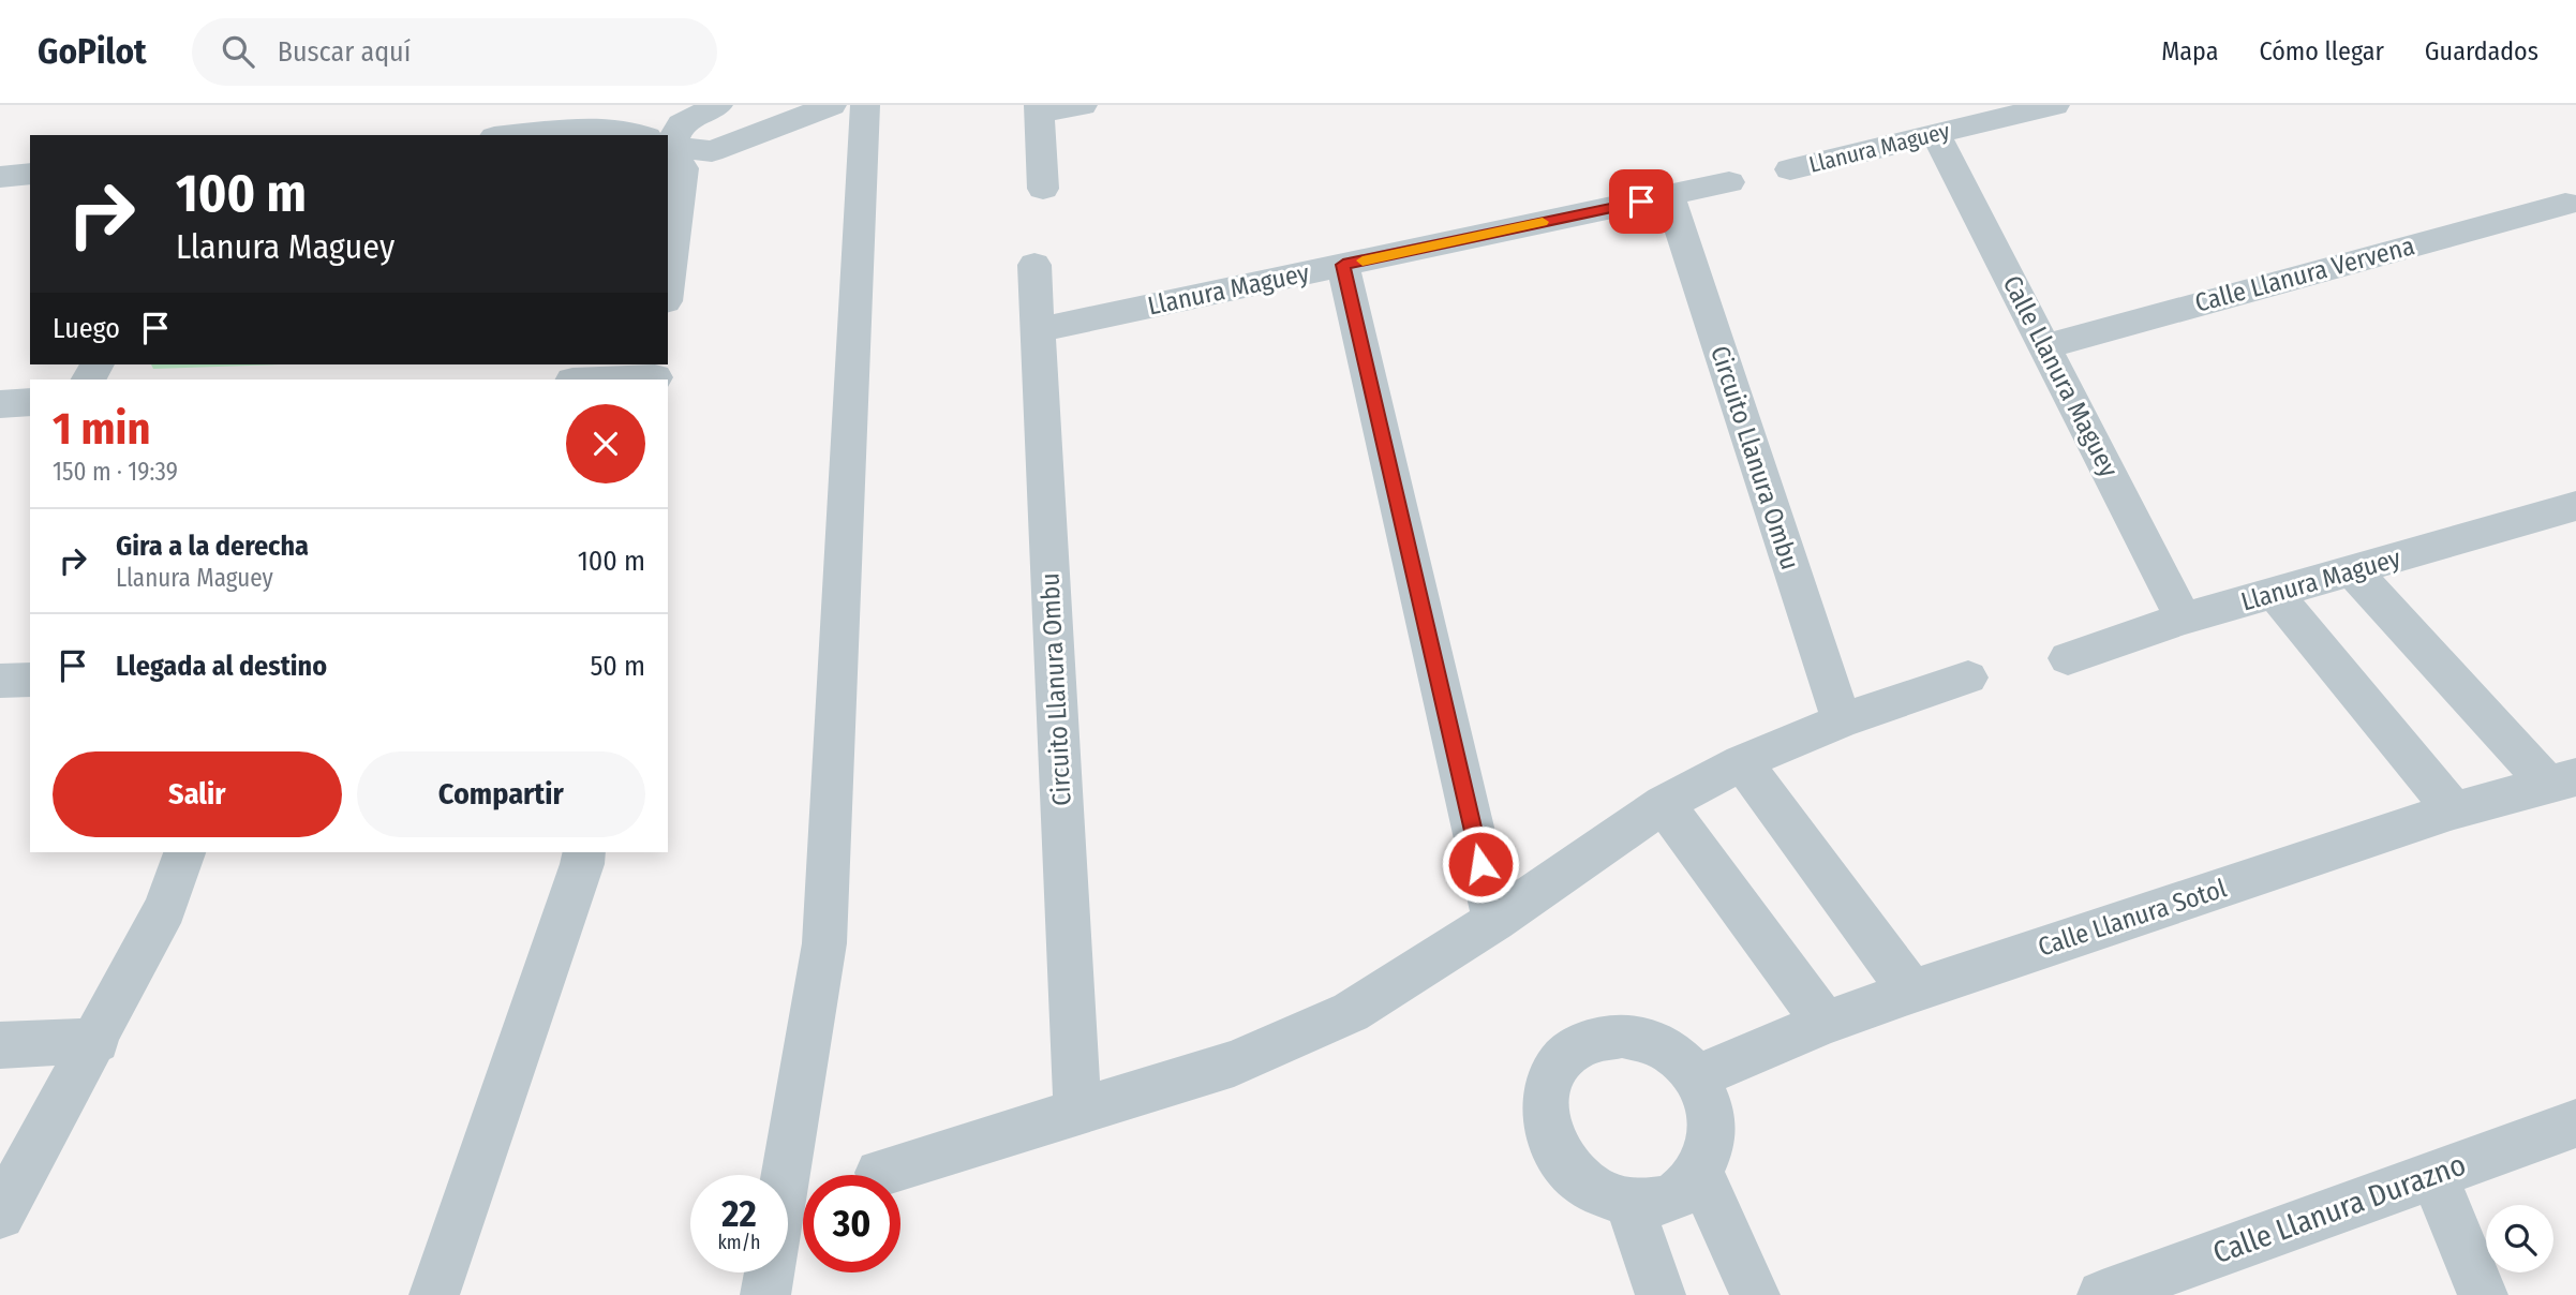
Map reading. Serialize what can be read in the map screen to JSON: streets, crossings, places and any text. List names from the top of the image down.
{
  "streets": {
    "street": [
      "Llanura Maguey",
      "Calle Llanura Vervena",
      "Calle Llanura Maguey",
      "Circuito Llanura Ombu",
      "Calle Llanura Sotol",
      "Calle Llanura Durazno"
    ]
  },
  "crossings": [
    ["Llanura Maguey", "Calle Llanura Maguey"],
    ["Llanura Maguey", "Circuito Llanura Ombu"],
    ["Calle Llanura Vervena", "Calle Llanura Maguey"]
  ],
  "page": {
    "header": "GoPilot",
    "search": "Buscar aquí",
    "nav": ["Mapa", "Cómo llegar", "Guardados"],
    "turn": ["100 m", "Llanura Maguey"],
    "then": "Luego",
    "heading": ["1 min", "150 m · 19:39"],
    "list": [
      {
        "name": "Gira a la derecha",
        "note": "Llanura Maguey",
        "value": "100 m"
      },
      {
        "name": "Llegada al destino",
        "value": "50 m"
      }
    ],
    "buttons": ["Salir", "Compartir"],
    "speed": "22 km/h",
    "limit": "30"
  }
}
